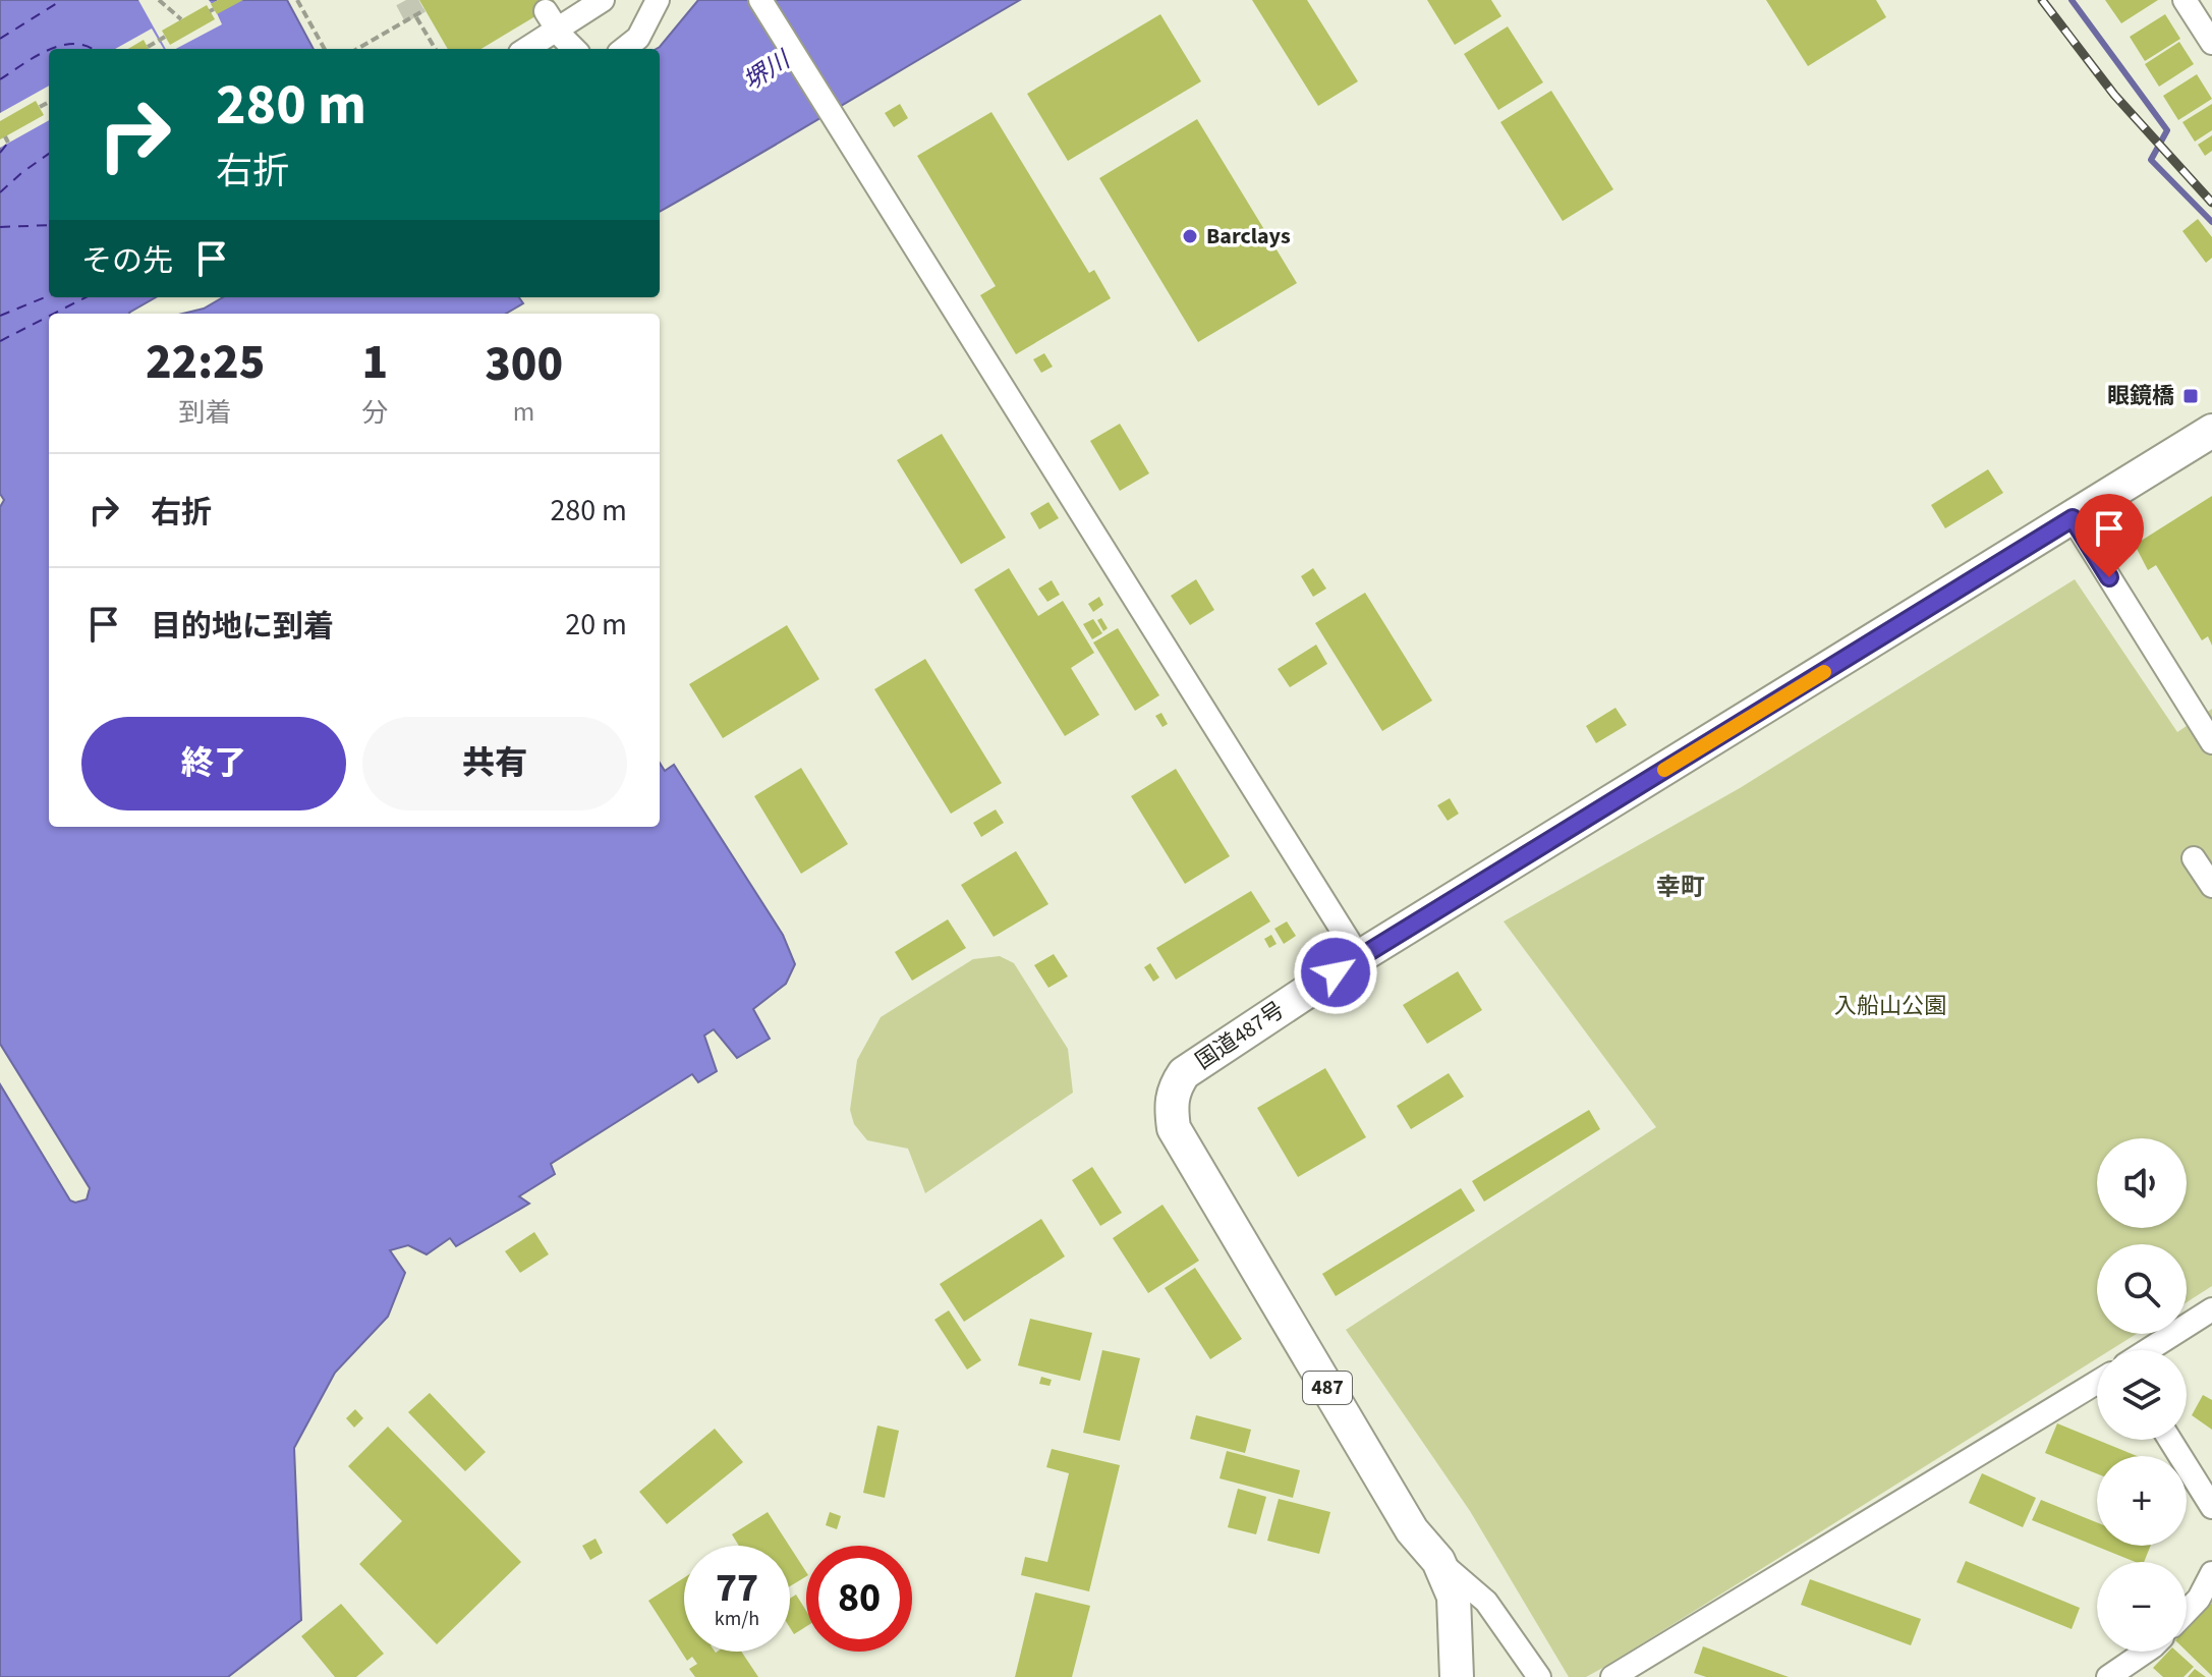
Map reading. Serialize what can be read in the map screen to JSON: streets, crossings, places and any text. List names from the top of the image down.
{
  "streets": {
    "highway": ["国道487号", "487"]
  },
  "districts": ["幸町"],
  "water": ["堺川"],
  "parks": ["入船山公園"],
  "places": {
    "other": ["Barclays"],
    "transit": ["眼鏡橋"]
  },
  "page": {
    "turn": ["280 m", "右折"],
    "then": "その先",
    "eta": [
      "22:25",
      "到着",
      "1",
      "分",
      "300",
      "m"
    ],
    "list": [
      {
        "name": "右折",
        "value": "280 m"
      },
      {
        "name": "目的地に到着",
        "value": "20 m"
      }
    ],
    "buttons": ["終了", "共有"],
    "map_buttons": ["+", "−"],
    "speed": "77 km/h",
    "limit": "80"
  }
}
